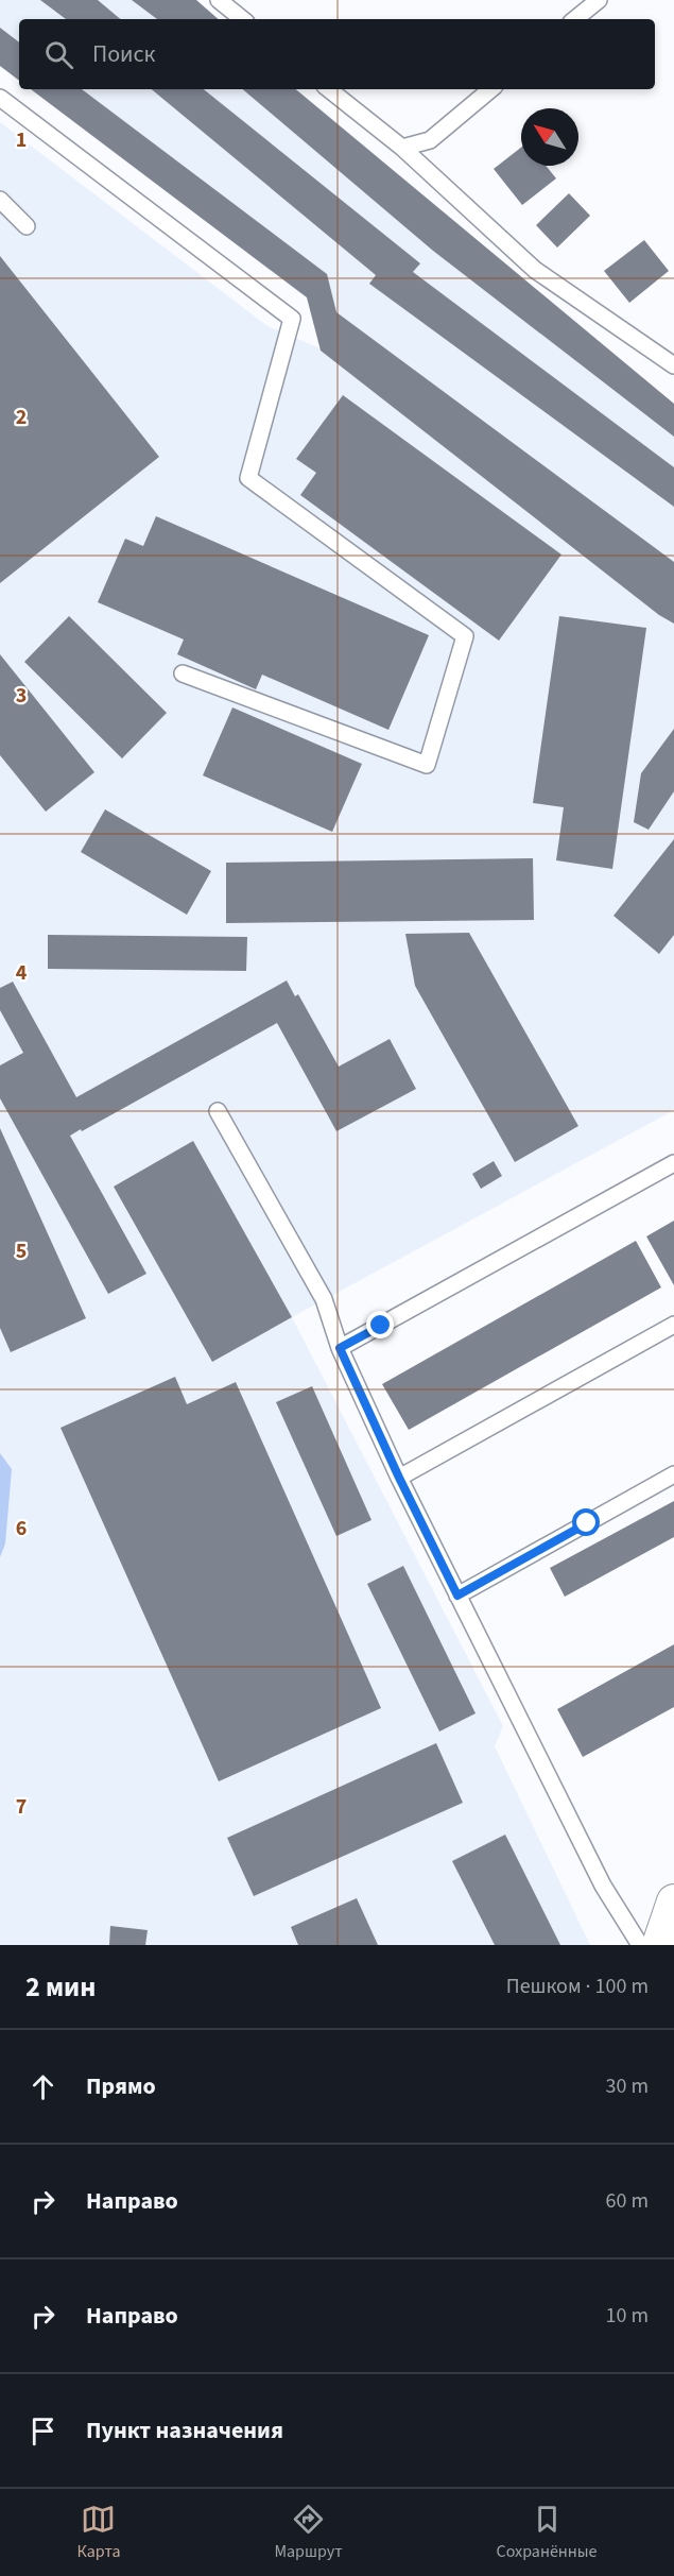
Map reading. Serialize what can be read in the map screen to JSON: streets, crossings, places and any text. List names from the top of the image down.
{
  "north": "top left",
  "page": {
    "search": "Поиск",
    "heading": ["2 мин", "Пешком · 100 m"],
    "list": [
      ["Прямо", "30 m"],
      ["Направо", "60 m"],
      ["Направо", "10 m"],
      "Пункт назначения"
    ],
    "nav": ["Карта", "Маршрут", "Сохранённые"]
  },
  "grid": {
    "rows": [
      "1",
      "2",
      "3",
      "4",
      "5",
      "6",
      "7"
    ]
  }
}
